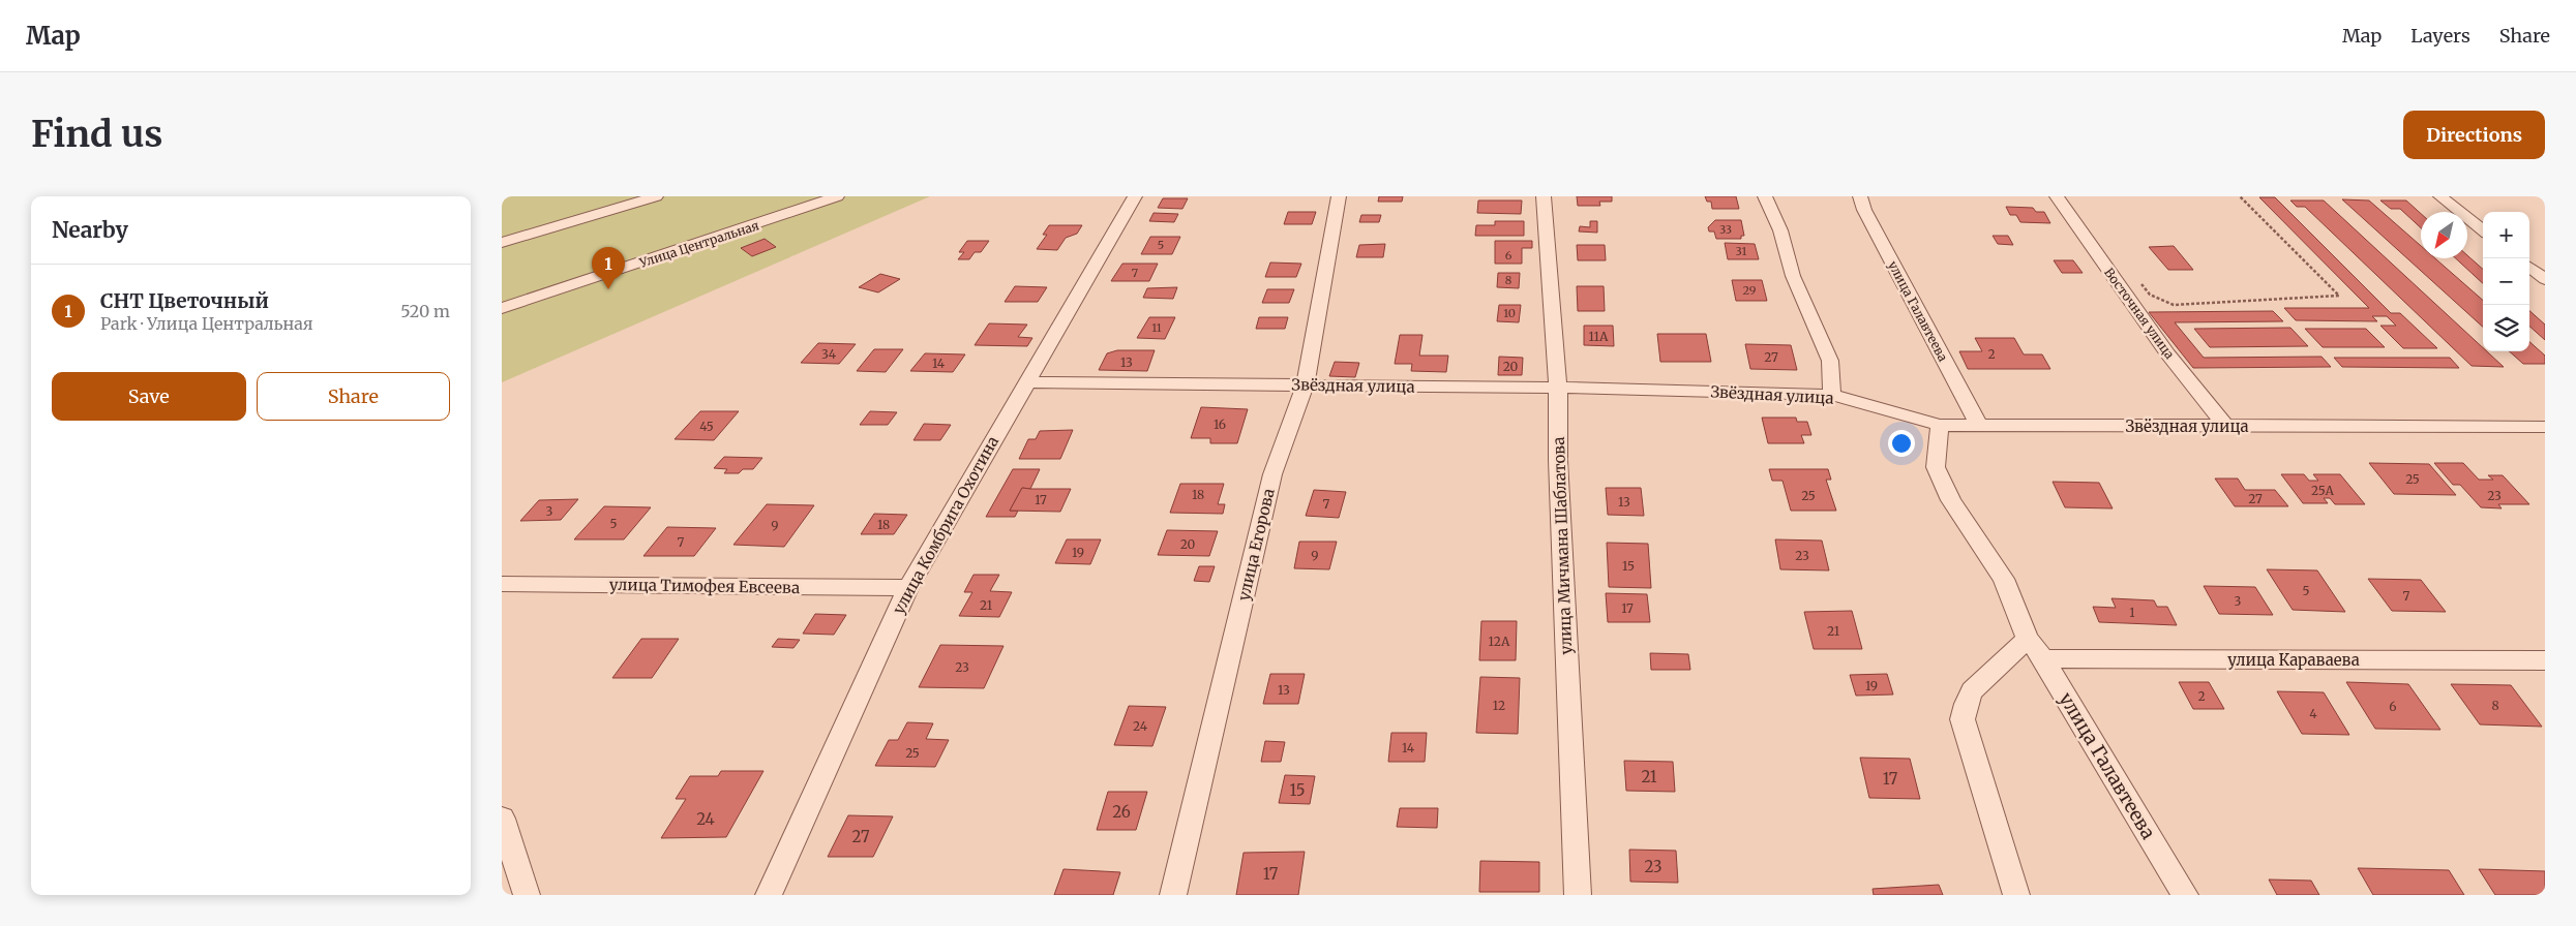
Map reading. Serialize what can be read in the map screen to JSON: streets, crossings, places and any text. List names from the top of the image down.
{
  "streets": {
    "street": [
      "Улица Центральная",
      "улица Галавтеева",
      "Восточная улица",
      "Звёздная улица",
      "улица Комбрига Охотина",
      "улица Егорова",
      "улица Мичмана Шаблатова",
      "улица Тимофея Евсеева",
      "улица Караваева"
    ]
  },
  "crossings": [
    ["улица Галавтеева", "Звёздная улица"],
    ["улица Галавтеева", "улица Караваева"],
    ["Восточная улица", "Звёздная улица"],
    ["Звёздная улица", "улица Комбрига Охотина"],
    ["Звёздная улица", "улица Егорова"],
    ["Звёздная улица", "улица Мичмана Шаблатова"],
    ["улица Комбрига Охотина", "улица Тимофея Евсеева"]
  ],
  "house_numbers": [
    "33",
    "5",
    "31",
    "6",
    "7",
    "8",
    "29",
    "10",
    "11",
    "11А",
    "34",
    "2",
    "27",
    "13",
    "14",
    "20",
    "16",
    "45",
    "25",
    "25А",
    "18",
    "25",
    "23",
    "27",
    "17",
    "13",
    "7",
    "3",
    "5",
    "18",
    "9",
    "7",
    "20",
    "19",
    "9",
    "23",
    "15",
    "5",
    "7",
    "3",
    "21",
    "17",
    "1",
    "21",
    "12А",
    "23",
    "19",
    "13",
    "2",
    "12",
    "8",
    "6",
    "4",
    "24",
    "14",
    "25",
    "21",
    "17",
    "15",
    "26",
    "24",
    "27",
    "23",
    "17"
  ],
  "north": "bottom left",
  "page": {
    "header": "Map",
    "nav": ["Map", "Layers", "Share"],
    "buttons": [
      "Directions",
      ["Save", "Share"]
    ],
    "title": "Find us",
    "heading": "Nearby",
    "map_buttons": ["+", "−"],
    "pins": "1",
    "list": [
      {
        "mark": "1",
        "name": "СНТ Цветочный",
        "note": "Park · Улица Центральная",
        "value": "520 m"
      }
    ]
  }
}
